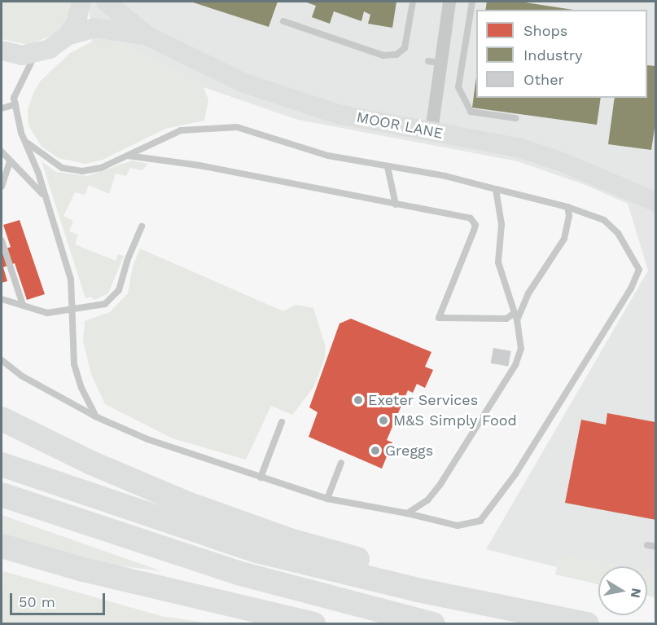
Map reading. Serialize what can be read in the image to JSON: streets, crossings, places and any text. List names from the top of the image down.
{
  "streets": {
    "main road": ["MOOR LANE"]
  },
  "places": ["Exeter Services", "M&S Simply Food", "Greggs"],
  "legend": ["Shops", "Industry", "Other"],
  "scale_bar": "50 m",
  "north": "right"
}
